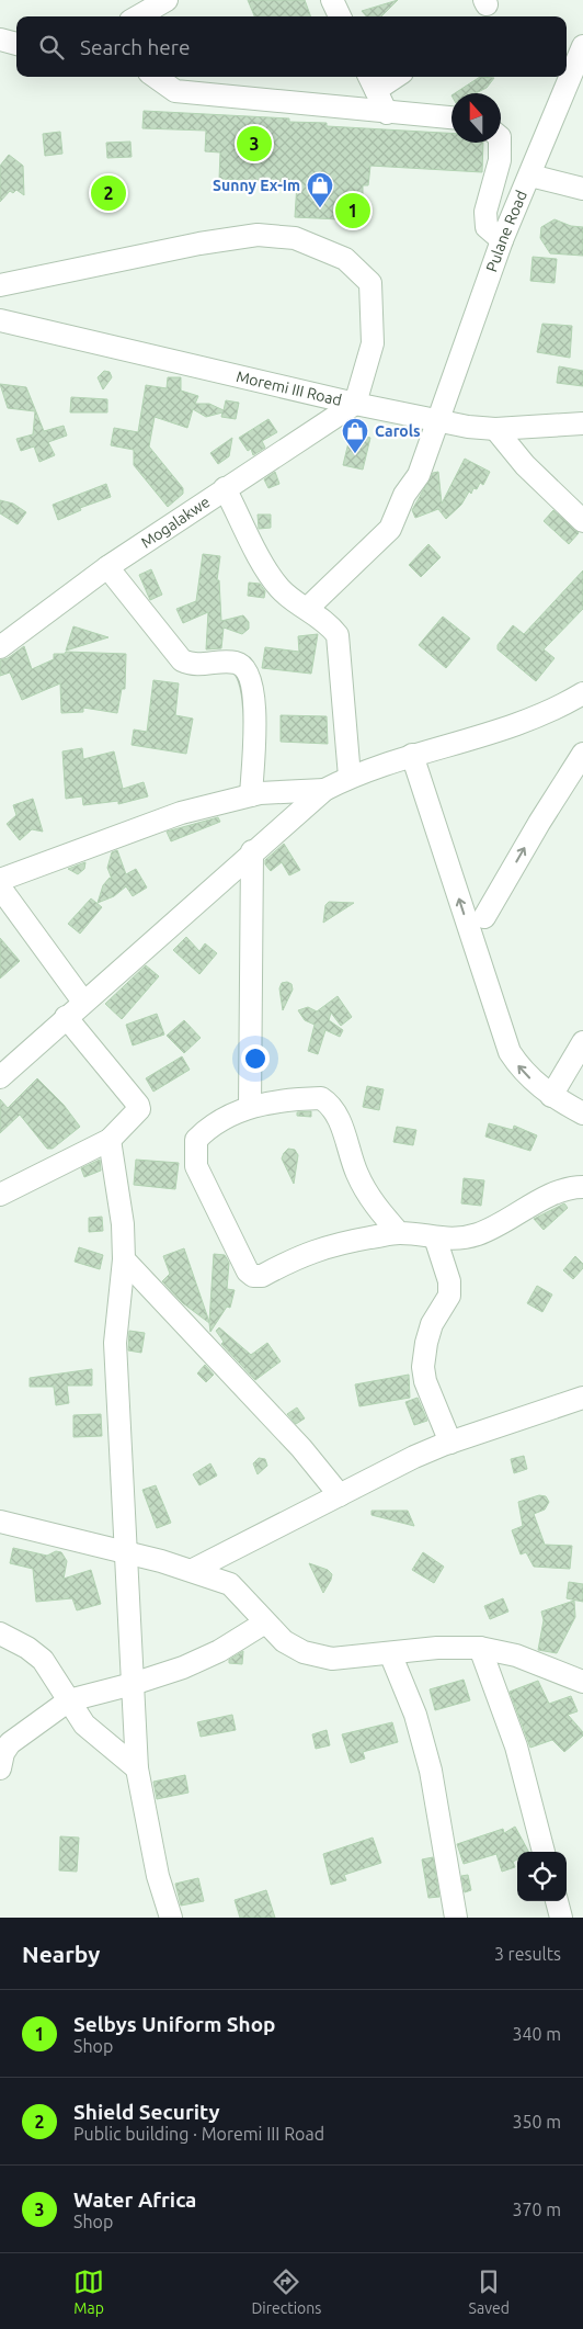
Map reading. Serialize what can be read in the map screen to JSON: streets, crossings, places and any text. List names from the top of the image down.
{
  "streets": {
    "street": ["Pulane Road", "Moremi III Road", "Mogalakwe"]
  },
  "crossings": [
    ["Pulane Road", "Moremi III Road"],
    ["Moremi III Road", "Mogalakwe"]
  ],
  "places": {
    "shop": ["Sunny Ex-Im", "Carols"]
  },
  "north": "top",
  "page": {
    "search": "Search here",
    "pins": ["3", "2", "1"],
    "heading": ["Nearby", "3 results"],
    "list": [
      {
        "mark": "1",
        "name": "Selbys Uniform Shop",
        "note": "Shop",
        "value": "340 m"
      },
      {
        "mark": "2",
        "name": "Shield Security",
        "note": "Public building · Moremi III Road",
        "value": "350 m"
      },
      {
        "mark": "3",
        "name": "Water Africa",
        "note": "Shop",
        "value": "370 m"
      }
    ],
    "nav": ["Map", "Directions", "Saved"]
  }
}
